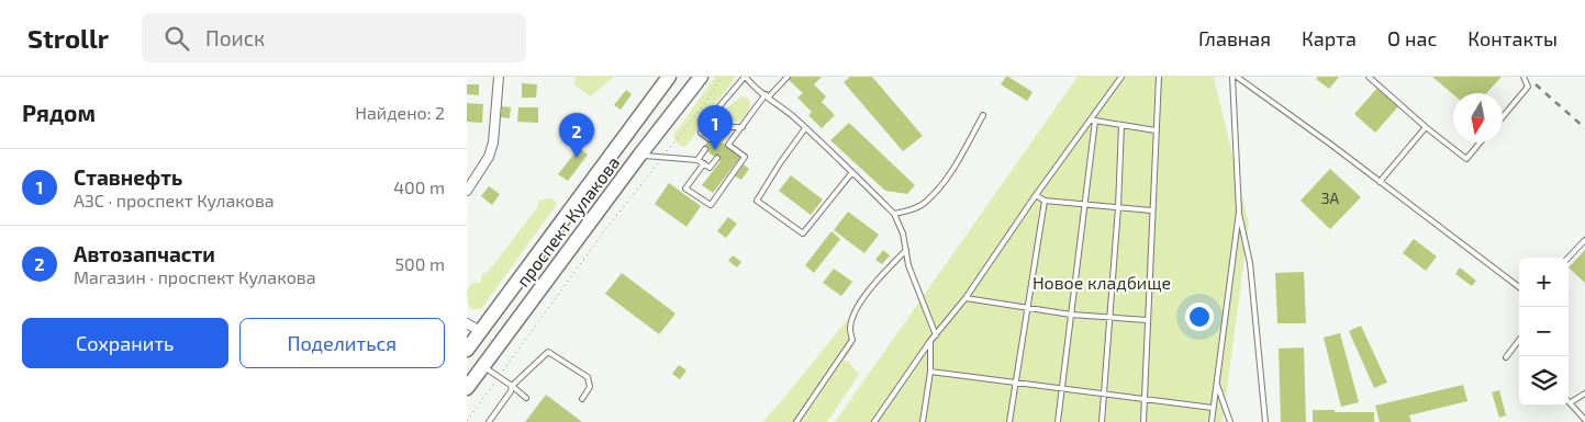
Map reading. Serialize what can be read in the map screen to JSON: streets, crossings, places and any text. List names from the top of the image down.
{
  "streets": {
    "main road": ["проспект Кулакова"]
  },
  "parks": ["Новое кладбище"],
  "house_numbers": ["3А"],
  "north": "bottom",
  "page": {
    "header": "Strollr",
    "search": "Поиск",
    "nav": [
      "Главная",
      "Карта",
      "О нас",
      "Контакты"
    ],
    "heading": ["Рядом", "Найдено: 2"],
    "pins": ["1", "2"],
    "list": [
      {
        "mark": "1",
        "name": "Ставнефть",
        "note": "АЗС · проспект Кулакова",
        "value": "400 m"
      },
      {
        "mark": "2",
        "name": "Автозапчасти",
        "note": "Магазин · проспект Кулакова",
        "value": "500 m"
      }
    ],
    "map_buttons": ["+", "−"],
    "buttons": ["Сохранить", "Поделиться"]
  }
}
